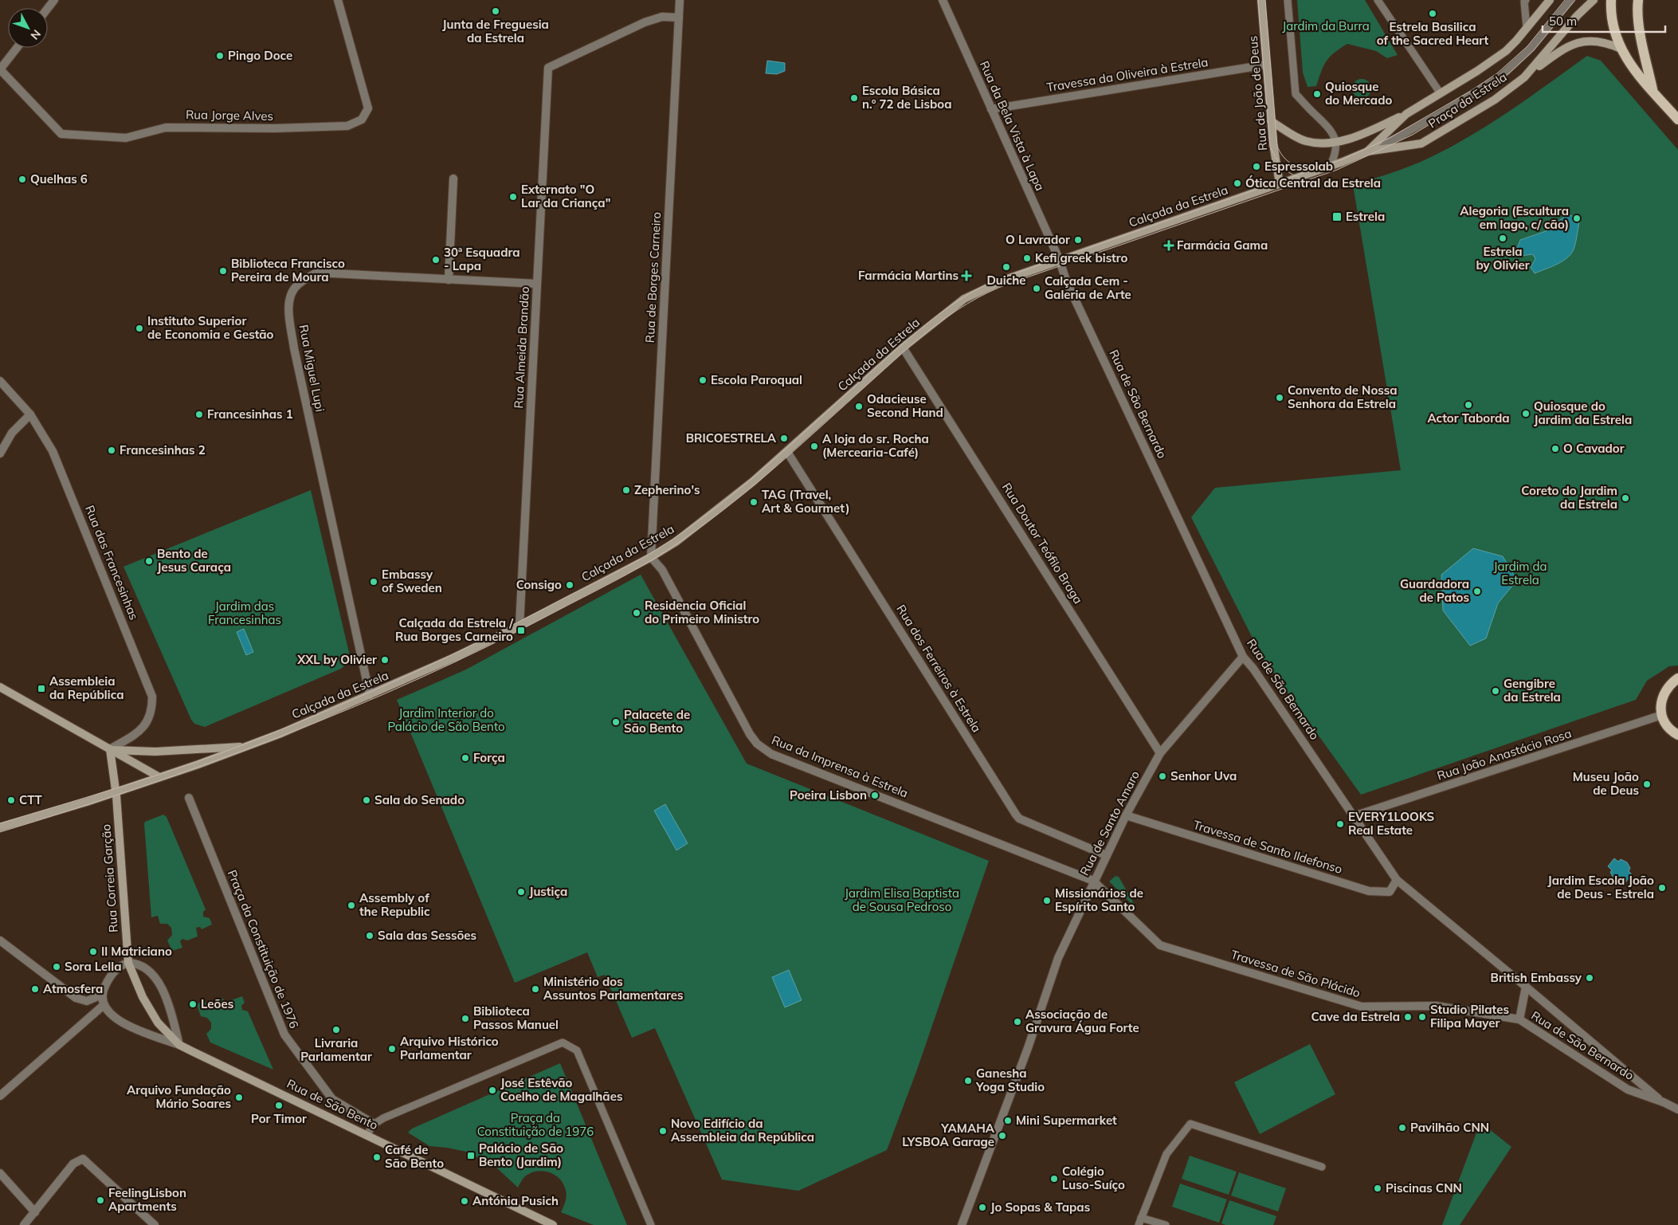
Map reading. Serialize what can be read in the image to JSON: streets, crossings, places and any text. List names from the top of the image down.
{
  "streets": {
    "main road": [
      "Rua de João de Deus",
      "Praça da Estrela",
      "Calçada da Estrela",
      "Rua Correia Garção",
      "Rua de São Bento"
    ],
    "street": [
      "Travessa da Oliveira à Estrela",
      "Rua Jorge Alves",
      "Rua da Bela Vista à Lapa",
      "Rua de Borges Carneiro",
      "Rua Almeida Brandão",
      "Rua Miguel Lupi",
      "Rua de São Bernardo",
      "Rua Doutor Teófilo Braga",
      "Rua das Francesinhas",
      "Rua dos Ferreiros à Estrela",
      "Rua João Anastácio Rosa",
      "Rua da Imprensa à Estrela",
      "Rua de Santo Amaro",
      "Travessa de Santo Ildefonso",
      "Praça da Constituição de 1976",
      "Travessa de São Plácido"
    ]
  },
  "crossings": [
    ["Travessa da Oliveira à Estrela", "Rua de João de Deus"],
    ["Travessa da Oliveira à Estrela", "Rua da Bela Vista à Lapa"],
    ["Rua de João de Deus", "Praça da Estrela"],
    ["Rua de João de Deus", "Calçada da Estrela"],
    ["Praça da Estrela", "Calçada da Estrela"],
    ["Rua da Bela Vista à Lapa", "Calçada da Estrela"],
    ["Rua da Bela Vista à Lapa", "Rua de São Bernardo"],
    ["Calçada da Estrela", "Rua de Borges Carneiro"],
    ["Calçada da Estrela", "Rua Almeida Brandão"],
    ["Calçada da Estrela", "Rua Miguel Lupi"],
    ["Calçada da Estrela", "Rua de São Bernardo"],
    ["Calçada da Estrela", "Rua Doutor Teófilo Braga"],
    ["Calçada da Estrela", "Rua dos Ferreiros à Estrela"],
    ["Calçada da Estrela", "Rua da Imprensa à Estrela"],
    ["Calçada da Estrela", "Rua Correia Garção"],
    ["Rua de Borges Carneiro", "Rua Almeida Brandão"],
    ["Rua de Borges Carneiro", "Rua da Imprensa à Estrela"],
    ["Rua Almeida Brandão", "Rua Miguel Lupi"],
    ["Rua de São Bernardo", "Rua João Anastácio Rosa"],
    ["Rua de São Bernardo", "Rua de Santo Amaro"],
    ["Rua de São Bernardo", "Travessa de Santo Ildefonso"],
    ["Rua de São Bernardo", "Travessa de São Plácido"],
    ["Rua Doutor Teófilo Braga", "Rua de Santo Amaro"],
    ["Rua das Francesinhas", "Rua Correia Garção"],
    ["Rua dos Ferreiros à Estrela", "Rua de Santo Amaro"],
    ["Rua da Imprensa à Estrela", "Rua de Santo Amaro"],
    ["Rua da Imprensa à Estrela", "Travessa de São Plácido"],
    ["Rua de Santo Amaro", "Travessa de Santo Ildefonso"],
    ["Rua de Santo Amaro", "Travessa de São Plácido"],
    ["Rua Correia Garção", "Rua de São Bento"]
  ],
  "parks": [
    "Jardim da Burra",
    "Jardim da Estrela",
    "Jardim das Francesinhas",
    "Jardim Interior do Palácio de São Bento",
    "Jardim Elisa Baptista de Sousa Pedroso",
    "Praça da Constituição de 1976"
  ],
  "places": {
    "other": [
      "Junta de Freguesia da Estrela",
      "Estrela Basilica of the Sacred Heart",
      "Pingo Doce",
      "Quiosque do Mercado",
      "Escola Básica n.º 72 de Lisboa",
      "Espressolab",
      "Quelhas 6",
      "Ótica Central da Estrela",
      "Externato \"O Lar da Criança\"",
      "Alegoria (Escultura em lago, c/ cão)",
      "Estrela by Olivier",
      "O Lavrador",
      "Kefi greek bistro",
      "30ª Esquadra - Lapa",
      "Duiche",
      "Biblioteca Francisco Pereira de Moura",
      "Calçada Cem - Galeria de Arte",
      "Instituto Superior de Economia e Gestão",
      "Escola Paroqual",
      "Convento de Nossa Senhora da Estrela",
      "Actor Taborda",
      "Odacieuse Second Hand",
      "Quiosque do Jardim da Estrela",
      "Francesinhas 1",
      "BRICOESTRELA",
      "A loja do sr. Rocha (Mercearia-Café)",
      "O Cavador",
      "Francesinhas 2",
      "Zepherino's",
      "Coreto do Jardim da Estrela",
      "TAG (Travel, Art & Gourmet)",
      "Bento de Jesus Caraça",
      "Embassy of Sweden",
      "Consigo",
      "Guardadora de Patos",
      "Residencia Oficial do Primeiro Ministro",
      "XXL by Olivier",
      "Gengibre da Estrela",
      "Palacete de São Bento",
      "Força",
      "Senhor Uva",
      "Museu João de Deus",
      "Poeira Lisbon",
      "CTT",
      "Sala do Senado",
      "EVERY1LOOKS Real Estate",
      "Jardim Escola João de Deus - Estrela",
      "Justiça",
      "Missionários de Espírito Santo",
      "Assembly of the Republic",
      "Sala das Sessões",
      "Il Matriciano",
      "Sora Lella",
      "British Embassy",
      "Atmosfera",
      "Ministério dos Assuntos Parlamentares",
      "Leões",
      "Cave da Estrela",
      "Studio Pilates Filipa Mayer",
      "Biblioteca Passos Manuel",
      "Associação de Gravura Água Forte",
      "Livraria Parlamentar",
      "Arquivo Histórico Parlamentar",
      "Ganesha Yoga Studio",
      "José Estêvão Coelho de Magalhães",
      "Arquivo Fundação Mário Soares",
      "Por Timor",
      "Mini Supermarket",
      "Pavilhão CNN",
      "Novo Edifício da Assembleia da República",
      "YAMAHA LYSBOA Garage",
      "Café de São Bento",
      "Colégio Luso-Suíço",
      "Piscinas CNN",
      "FeelingLisbon Apartments",
      "Antónia Pusich",
      "Jo Sopas & Tapas"
    ],
    "transit": [
      "Estrela",
      "Calçada da Estrela / Rua Borges Carneiro",
      "Assembleia da República",
      "Palácio de São Bento (Jardim)"
    ],
    "health": ["Farmácia Gama", "Farmácia Martins"]
  },
  "scale_bar": "50 m",
  "north": "bottom right"
}
